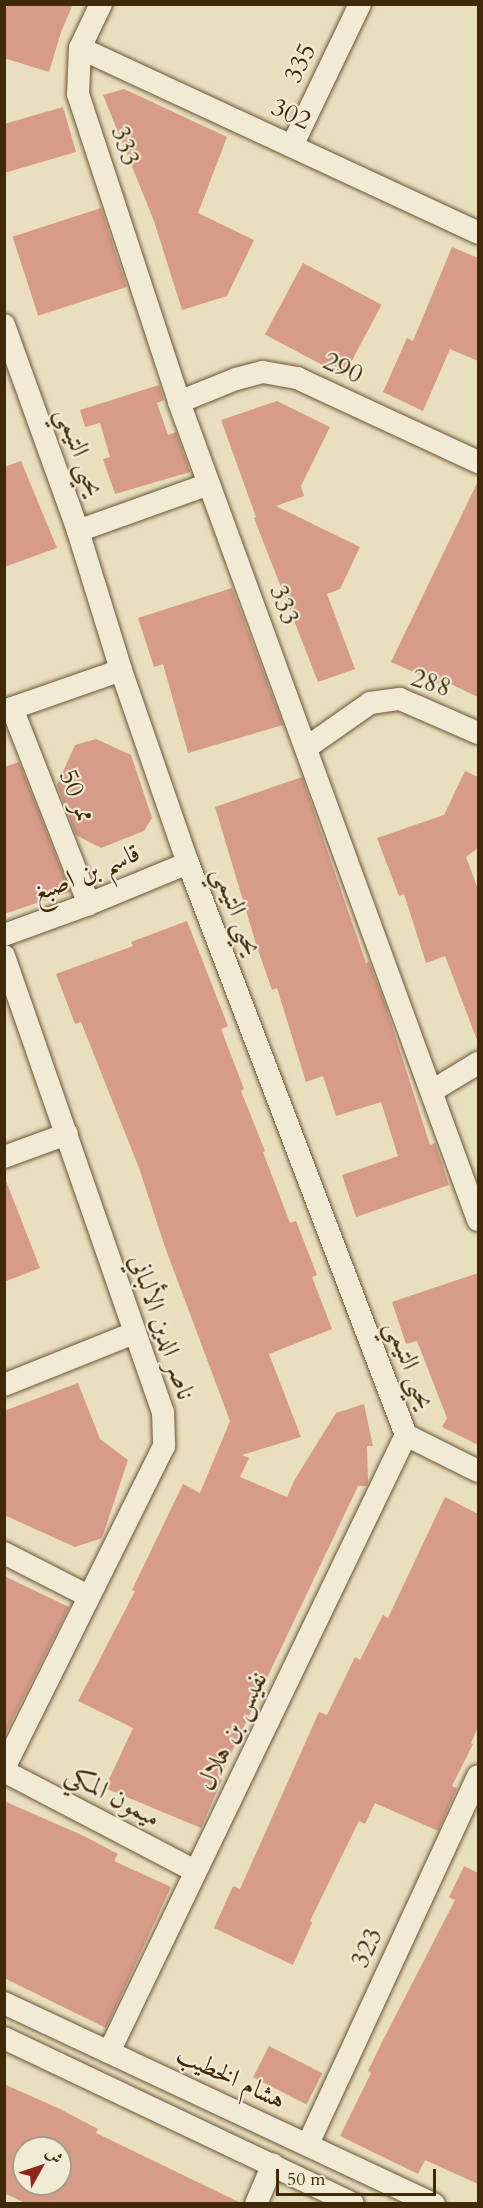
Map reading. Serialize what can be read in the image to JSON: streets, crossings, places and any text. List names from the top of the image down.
{
  "streets": {
    "street": [
      "335",
      "302",
      "333",
      "290",
      "يحيى التيمي",
      "288",
      "ممر 50",
      "قاسم بن اصبغ",
      "ناصر الدين الألباني",
      "نفيس بن هلال",
      "ميمون المكي",
      "323",
      "هشام الخطيب"
    ]
  },
  "crossings": [
    ["335", "302"],
    ["302", "333"],
    ["333", "290"],
    ["333", "288"],
    ["يحيى التيمي", "قاسم بن اصبغ"],
    ["يحيى التيمي", "نفيس بن هلال"],
    ["ممر 50", "قاسم بن اصبغ"],
    ["ناصر الدين الألباني", "ميمون المكي"],
    ["نفيس بن هلال", "ميمون المكي"],
    ["نفيس بن هلال", "هشام الخطيب"],
    ["323", "هشام الخطيب"]
  ],
  "scale_bar": "50 m",
  "north": "top right"
}
